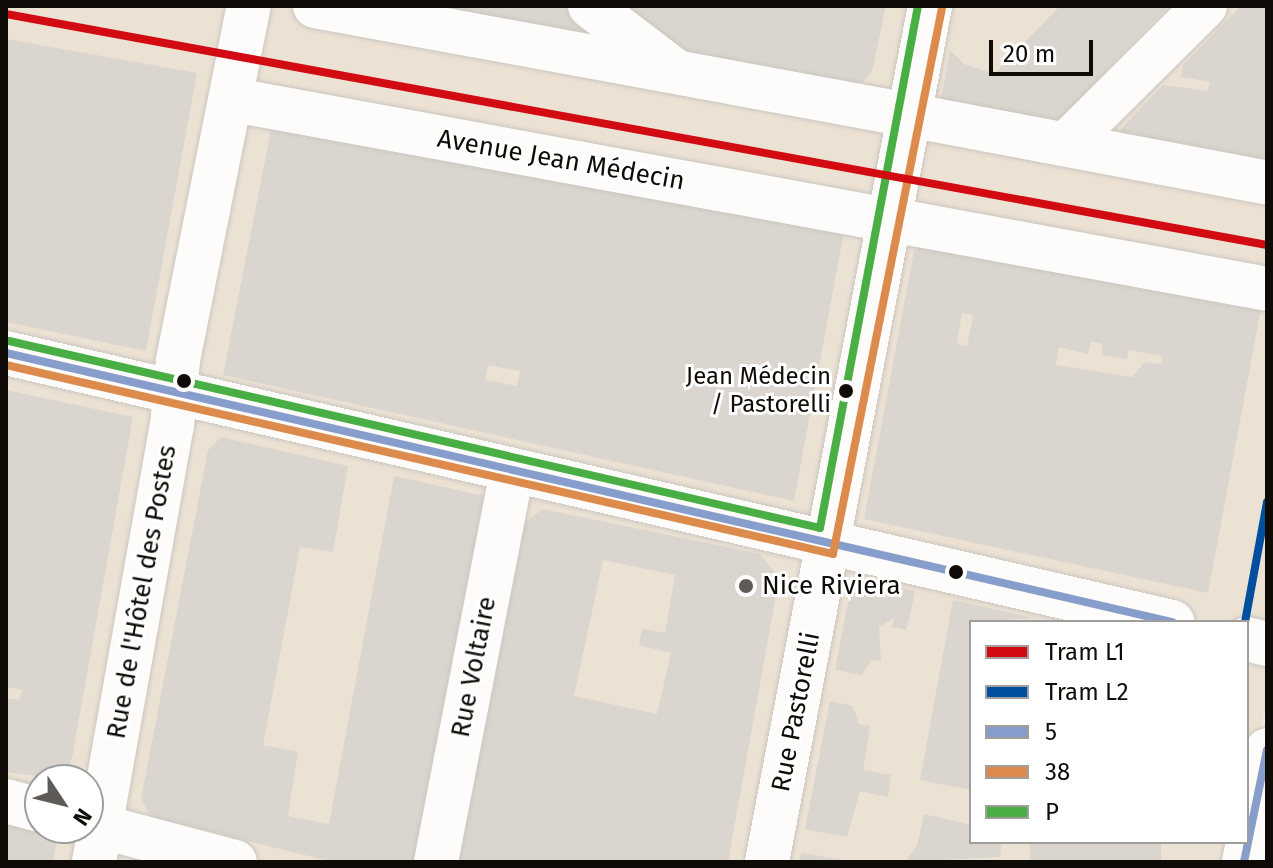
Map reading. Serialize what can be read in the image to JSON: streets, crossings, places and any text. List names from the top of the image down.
{
  "streets": {
    "street": [
      "Avenue Jean Médecin",
      "Rue de l'Hôtel des Postes",
      "Rue Voltaire",
      "Rue Pastorelli"
    ]
  },
  "places": ["Jean Médecin / Pastorelli", "Nice Riviera"],
  "lines": [
    "transit line P",
    "transit line 38",
    "tram line L1",
    "transit line 5",
    "tram line L2"
  ],
  "legend": [
    "Tram L1",
    "Tram L2",
    "5",
    "38",
    "P"
  ],
  "scale_bar": "20 m",
  "north": "bottom right"
}
